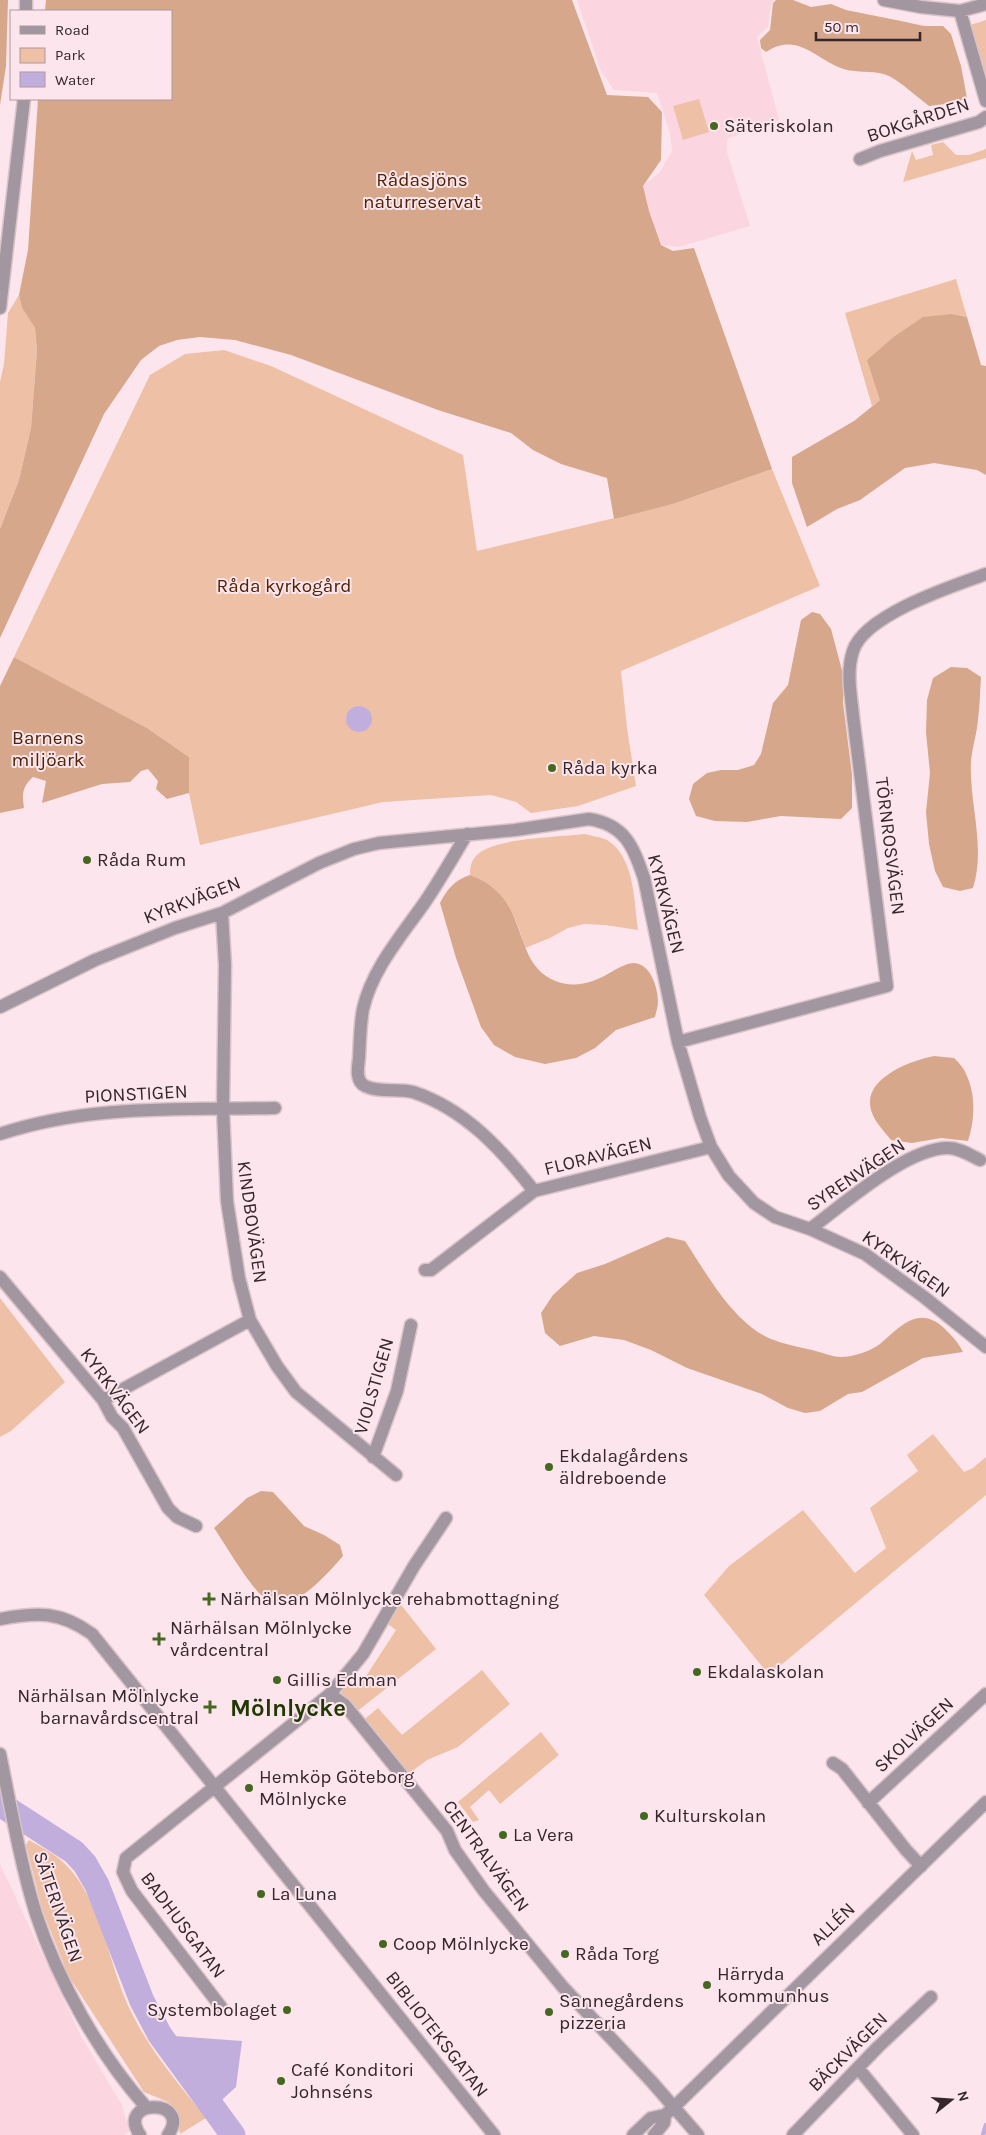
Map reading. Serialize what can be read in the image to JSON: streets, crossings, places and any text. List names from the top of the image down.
{
  "streets": {
    "street": [
      "BOKGÅRDEN",
      "TÖRNROSVÄGEN",
      "KYRKVÄGEN",
      "PIONSTIGEN",
      "FLORAVÄGEN",
      "SYRENVÄGEN",
      "KINDBOVÄGEN",
      "VIOLSTIGEN",
      "SKOLVÄGEN",
      "CENTRALVÄGEN",
      "SÄTERIVÄGEN",
      "ALLÉN",
      "BADHUSGATAN",
      "BIBLIOTEKSGATAN",
      "BÄCKVÄGEN"
    ]
  },
  "crossings": [
    ["TÖRNROSVÄGEN", "KYRKVÄGEN"],
    ["KYRKVÄGEN", "FLORAVÄGEN"],
    ["KYRKVÄGEN", "SYRENVÄGEN"],
    ["KYRKVÄGEN", "KINDBOVÄGEN"],
    ["PIONSTIGEN", "KINDBOVÄGEN"],
    ["KINDBOVÄGEN", "VIOLSTIGEN"],
    ["SKOLVÄGEN", "ALLÉN"],
    ["CENTRALVÄGEN", "ALLÉN"],
    ["CENTRALVÄGEN", "BADHUSGATAN"],
    ["BADHUSGATAN", "BIBLIOTEKSGATAN"]
  ],
  "districts": ["Mölnlycke"],
  "parks": ["Rådasjöns naturreservat", "Råda kyrkogård", "Barnens miljöark"],
  "places": {
    "other": [
      "Säteriskolan",
      "Råda kyrka",
      "Råda Rum",
      "Ekdalagårdens äldreboende",
      "Ekdalaskolan",
      "Gillis Edman",
      "Hemköp Göteborg Mölnlycke",
      "Kulturskolan",
      "La Vera",
      "La Luna",
      "Coop Mölnlycke",
      "Råda Torg",
      "Härryda kommunhus",
      "Systembolaget",
      "Sannegårdens pizzeria",
      "Café Konditori Johnséns"
    ],
    "health": ["Närhälsan Mölnlycke rehabmottagning", "Närhälsan Mölnlycke vårdcentral", "Närhälsan Mölnlycke barnavårdscentral"]
  },
  "legend": ["Road", "Park", "Water"],
  "scale_bar": "50 m",
  "north": "right"
}
